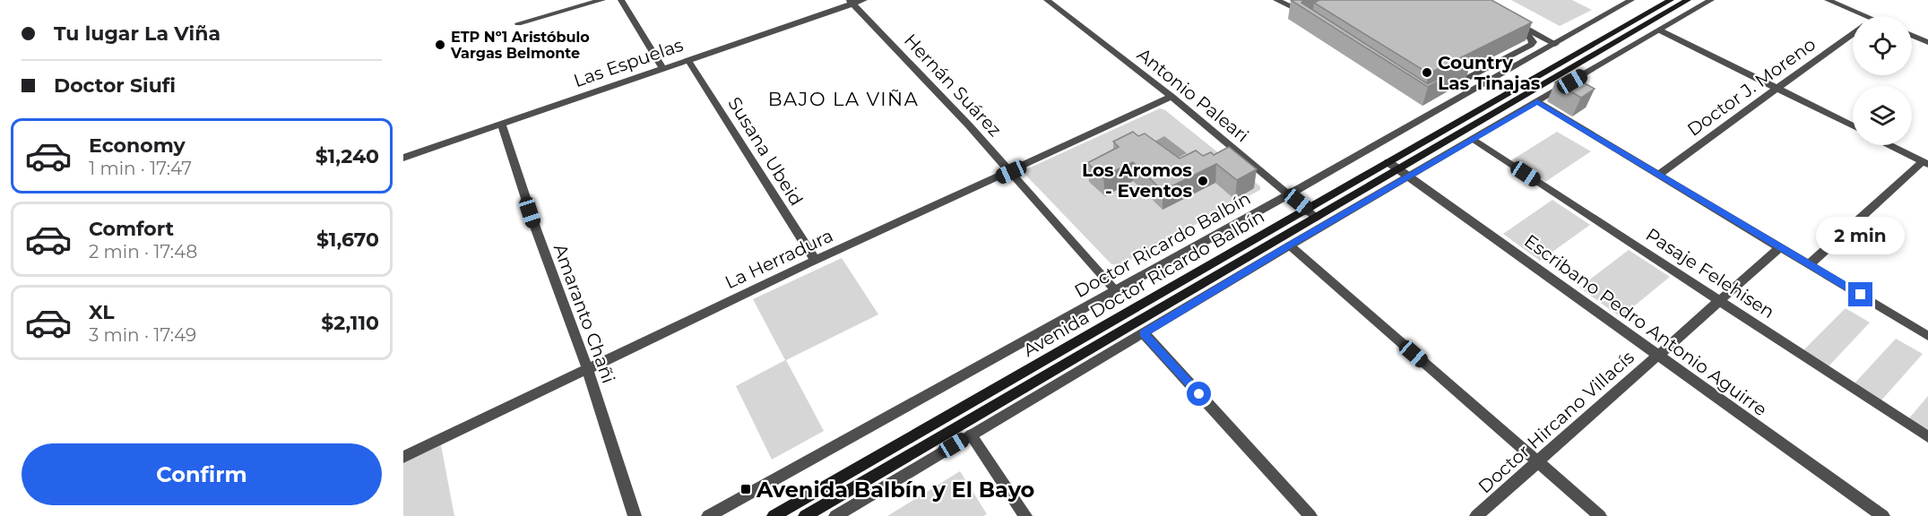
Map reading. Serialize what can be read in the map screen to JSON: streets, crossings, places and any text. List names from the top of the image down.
{
  "streets": {
    "main road": ["Avenida Doctor Ricardo Balbín"],
    "street": [
      "Las Espuelas",
      "Hernán Suárez",
      "Doctor J. Moreno",
      "Antonio Paleari",
      "Susana Ubeid",
      "Doctor Ricardo Balbín",
      "La Herradura",
      "Pasaje Felehisen",
      "Amaranto Chañi",
      "Escribano Pedro Antonio Aguirre",
      "Doctor Hircano Villacís"
    ]
  },
  "crossings": [
    ["Las Espuelas", "Hernán Suárez"],
    ["Las Espuelas", "Susana Ubeid"],
    ["Las Espuelas", "Amaranto Chañi"],
    ["Hernán Suárez", "Doctor Ricardo Balbín"],
    ["Hernán Suárez", "La Herradura"],
    ["Antonio Paleari", "Doctor Ricardo Balbín"],
    ["Antonio Paleari", "La Herradura"],
    ["Antonio Paleari", "Avenida Doctor Ricardo Balbín"],
    ["Susana Ubeid", "La Herradura"],
    ["La Herradura", "Amaranto Chañi"],
    ["Pasaje Felehisen", "Doctor Hircano Villacís"],
    ["Avenida Doctor Ricardo Balbín", "Escribano Pedro Antonio Aguirre"],
    ["Escribano Pedro Antonio Aguirre", "Doctor Hircano Villacís"]
  ],
  "districts": ["BAJO LA VIÑA"],
  "places": {
    "other": ["ETP Nº1 Aristóbulo Vargas Belmonte", "Country Las Tinajas", "Los Aromos - Eventos"],
    "transit": ["Avenida Balbín y El Bayo"]
  },
  "page": {
    "banner": ["Tu lugar La Viña", "Doctor Siufi"],
    "list": [
      {
        "name": "Economy",
        "note": "1 min · 17:47",
        "value": "$1,240"
      },
      {
        "name": "Comfort",
        "note": "2 min · 17:48",
        "value": "$1,670"
      },
      {
        "name": "XL",
        "note": "3 min · 17:49",
        "value": "$2,110"
      }
    ],
    "bubble": "2 min",
    "buttons": "Confirm"
  }
}
